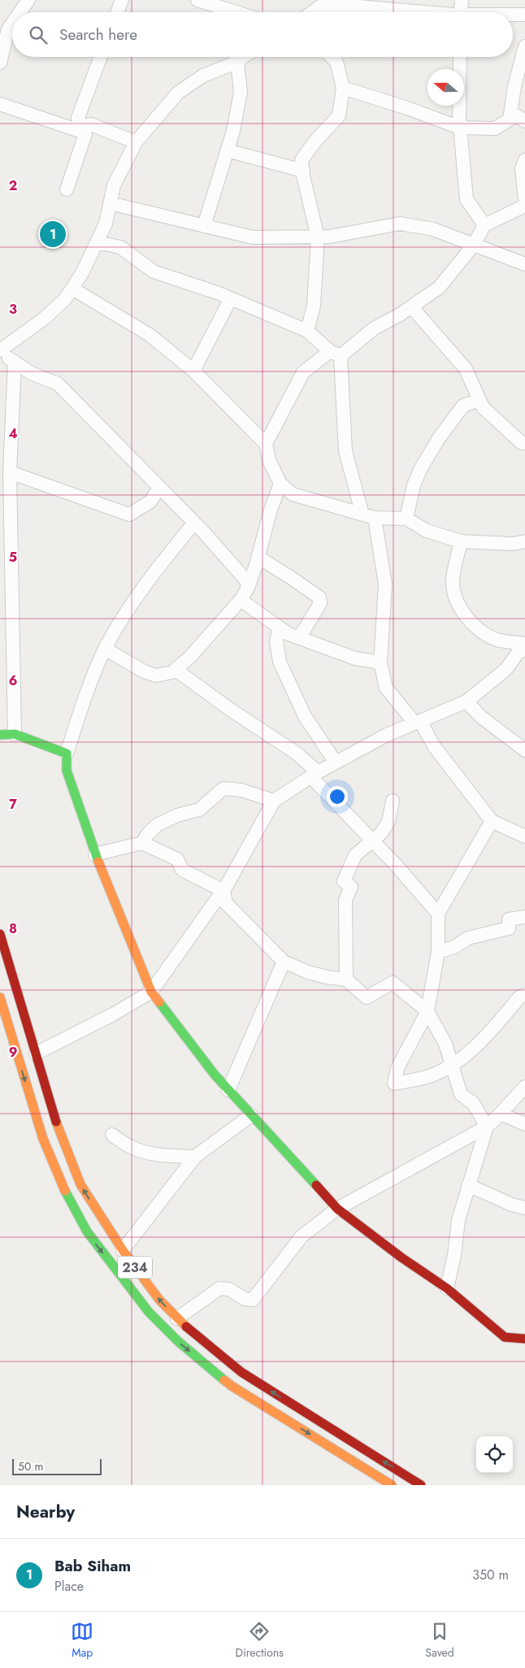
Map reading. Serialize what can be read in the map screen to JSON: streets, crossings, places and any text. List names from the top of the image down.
{
  "streets": {
    "main road": ["234"]
  },
  "scale_bar": "50 m",
  "north": "left",
  "page": {
    "search": "Search here",
    "pins": "1",
    "scale": "50 m",
    "heading": "Nearby",
    "list": [
      {
        "mark": "1",
        "name": "Bab Siham",
        "note": "Place",
        "value": "350 m"
      }
    ],
    "nav": ["Map", "Directions", "Saved"]
  },
  "grid": {
    "rows": [
      "2",
      "3",
      "4",
      "5",
      "6",
      "7",
      "8",
      "9"
    ]
  }
}
